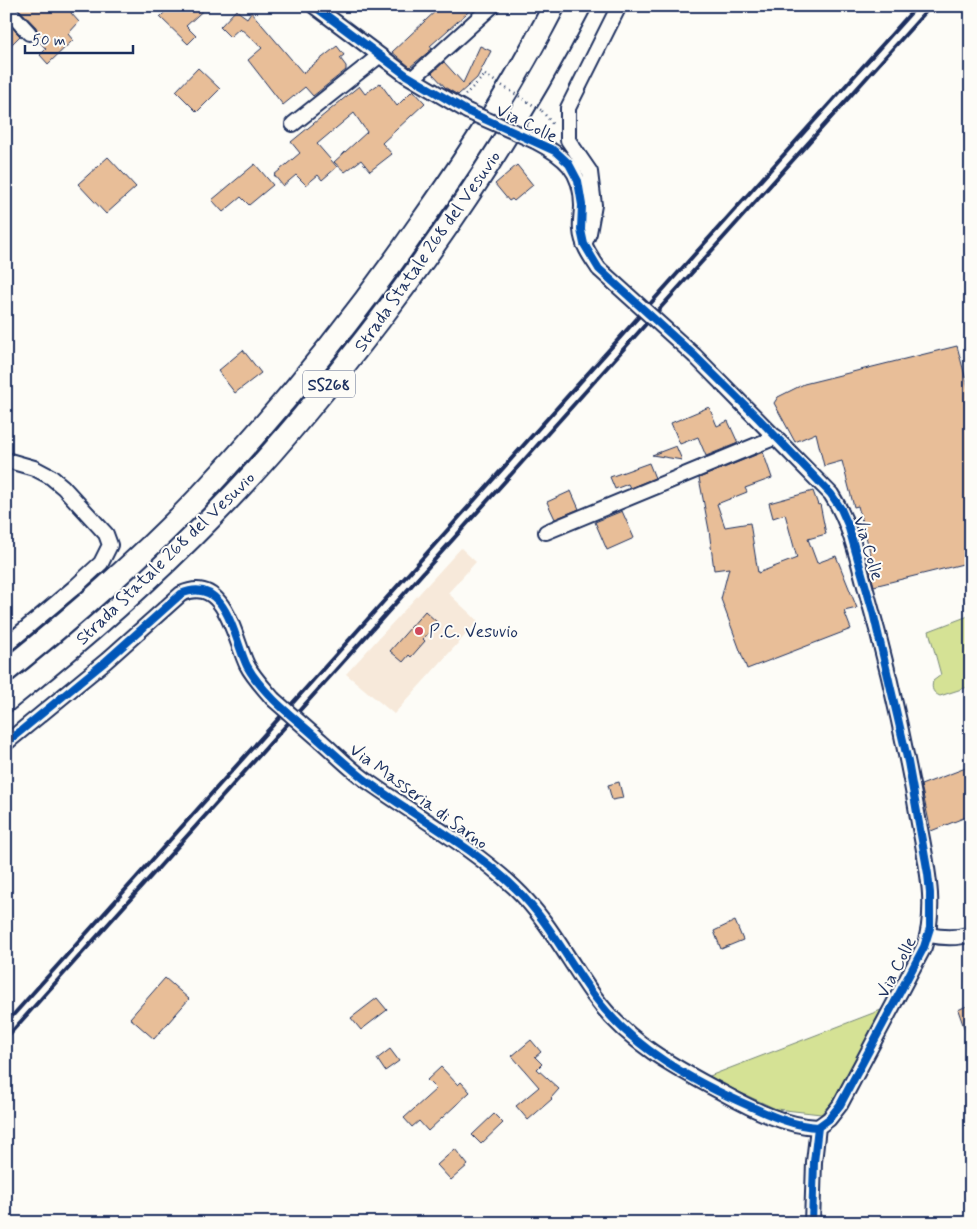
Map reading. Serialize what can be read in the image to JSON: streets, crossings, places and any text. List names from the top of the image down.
{
  "streets": {
    "highway": ["Strada Statale 268 del Vesuvio", "SS268"],
    "street": ["Via Colle", "Via Masseria di Sarno"]
  },
  "crossings": [
    ["Via Colle", "Via Masseria di Sarno"]
  ],
  "places": ["P.C. Vesuvio"],
  "scale_bar": "50 m"
}
